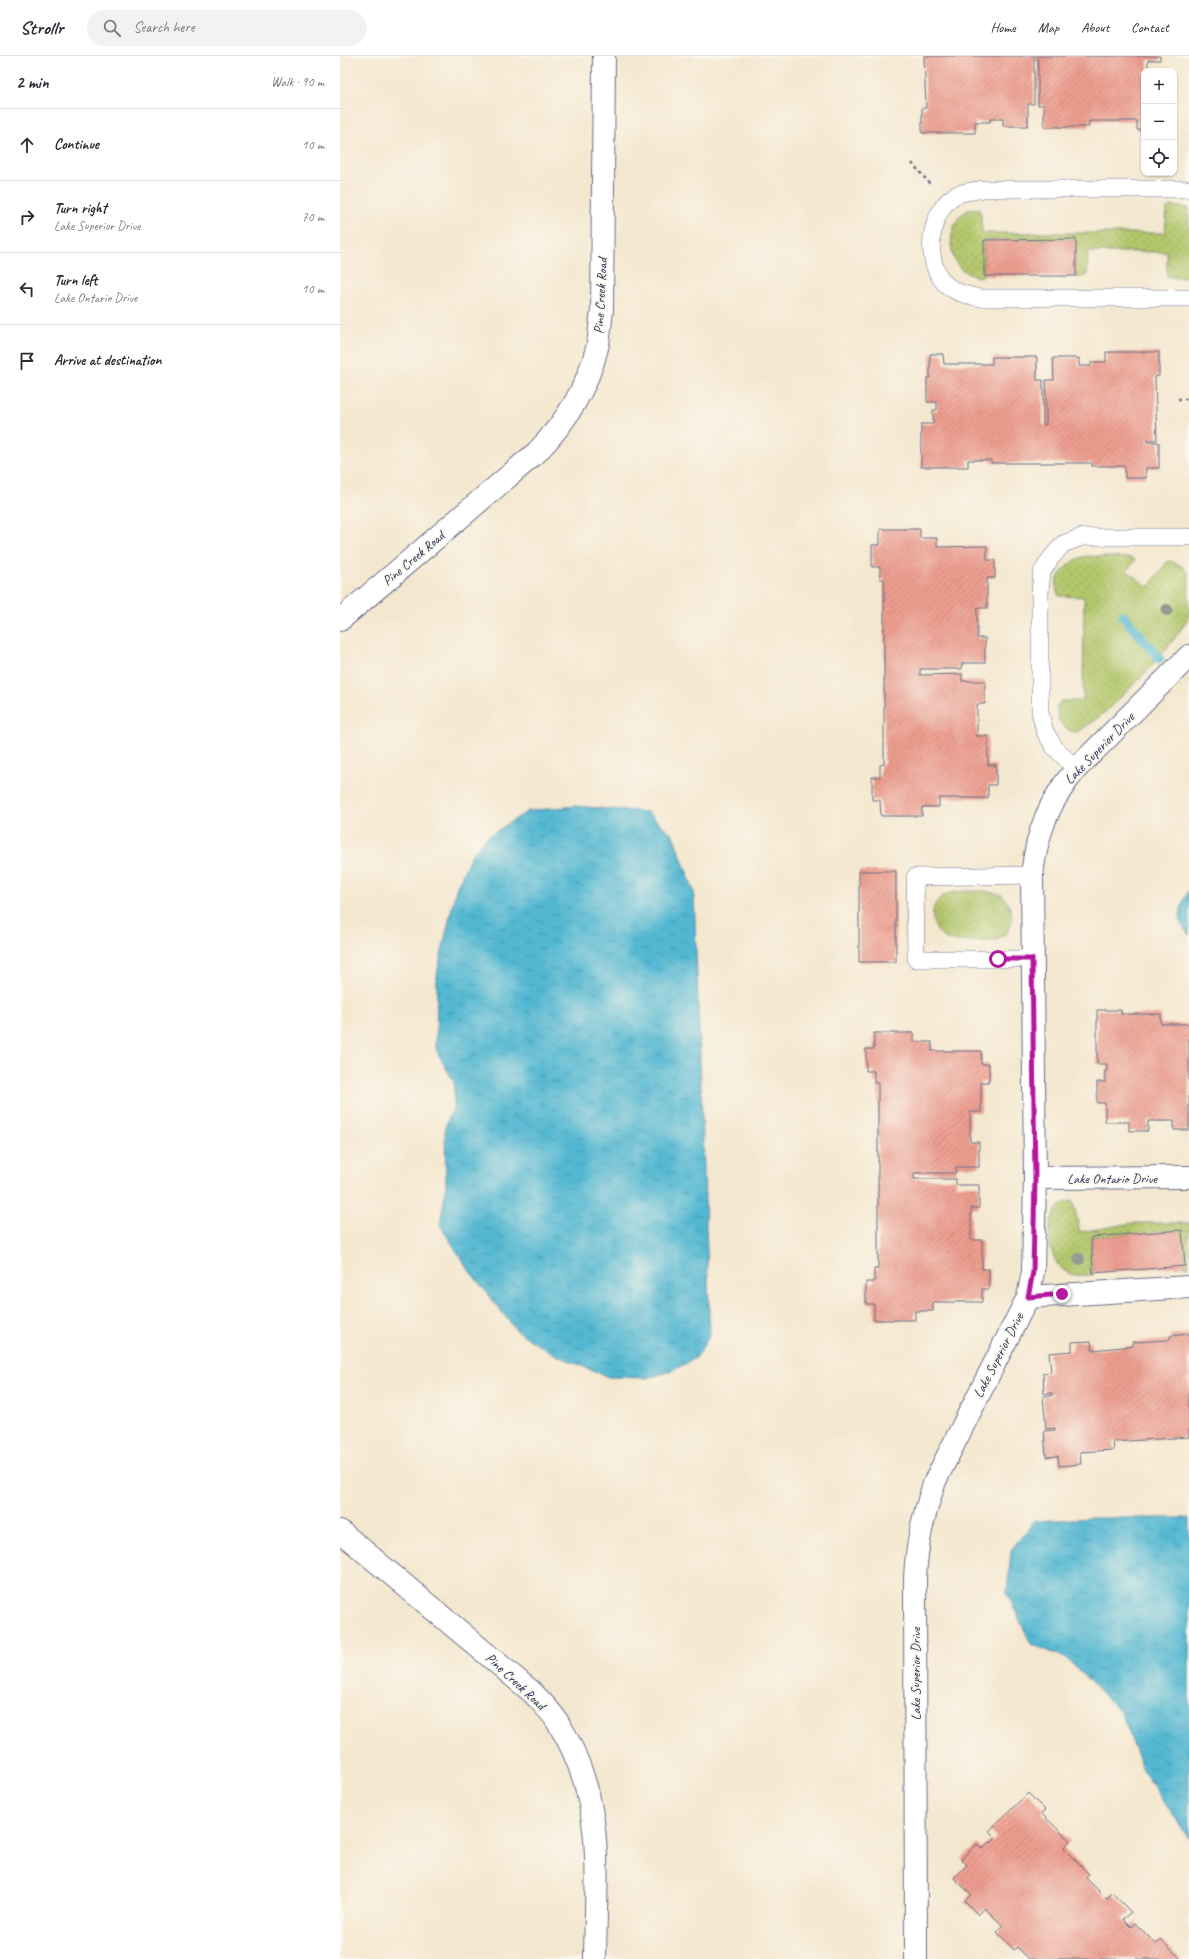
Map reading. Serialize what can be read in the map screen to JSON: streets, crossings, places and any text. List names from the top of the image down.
{
  "streets": {
    "street": ["Pine Creek Road", "Lake Superior Drive", "Lake Ontario Drive"]
  },
  "crossings": [
    ["Lake Superior Drive", "Lake Ontario Drive"]
  ],
  "page": {
    "header": "Strollr",
    "search": "Search here",
    "nav": [
      "Home",
      "Map",
      "About",
      "Contact"
    ],
    "heading": ["2 min", "Walk · 90 m"],
    "map_buttons": ["+", "−"],
    "list": [
      ["Continue", "10 m"],
      ["Turn right", "Lake Superior Drive", "70 m"],
      ["Turn left", "Lake Ontario Drive", "10 m"],
      "Arrive at destination"
    ]
  }
}
